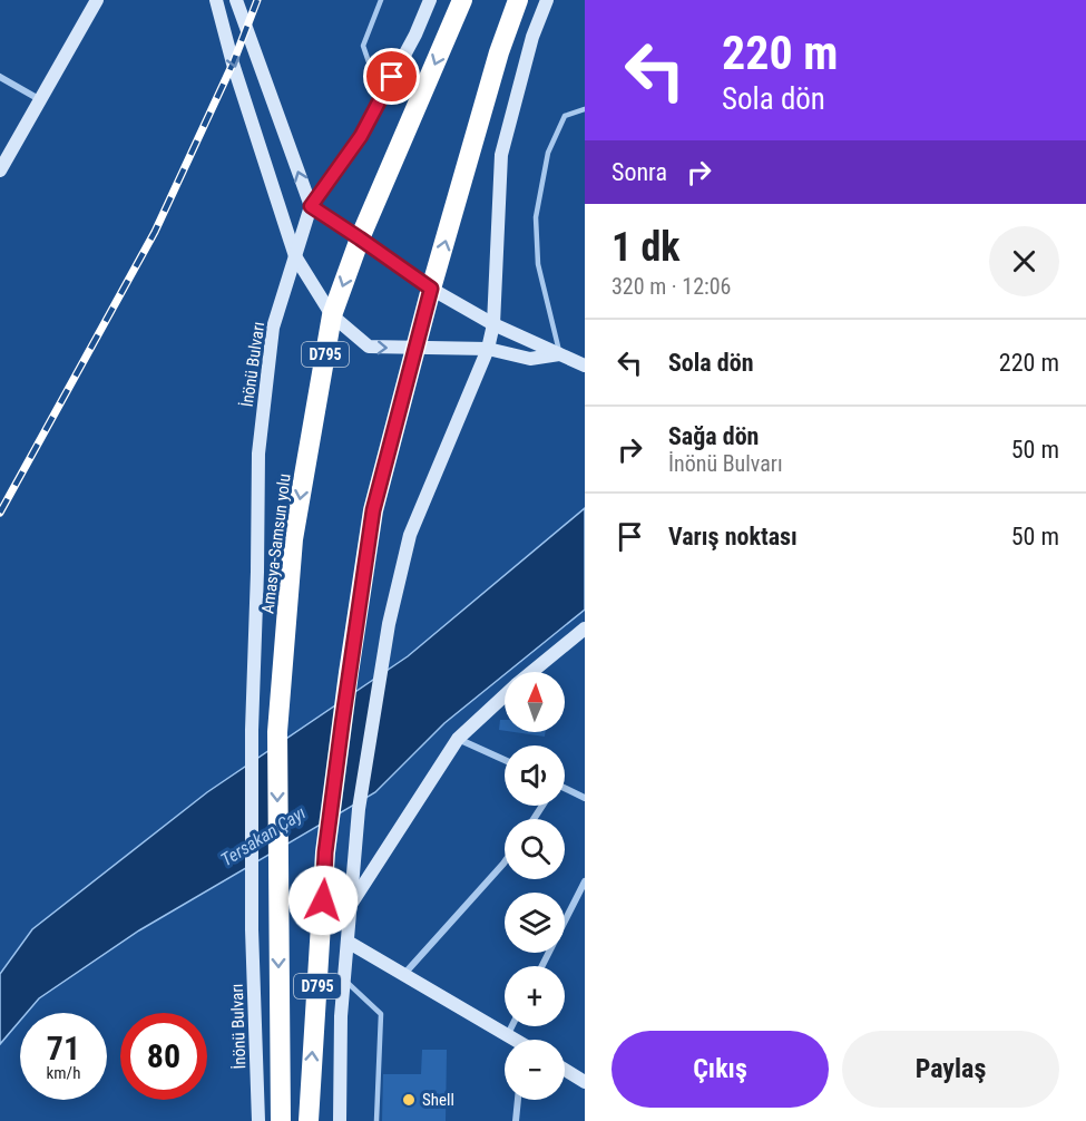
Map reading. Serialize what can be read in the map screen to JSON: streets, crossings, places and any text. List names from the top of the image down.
{
  "streets": {
    "highway": ["D795", "Amasya-Samsun yolu"],
    "main road": ["İnönü Bulvarı"]
  },
  "water": ["Tersakan Çayı"],
  "places": ["Shell"],
  "north": "top",
  "page": {
    "turn": ["220 m", "Sola dön"],
    "then": "Sonra",
    "heading": ["1 dk", "320 m · 12:06"],
    "list": [
      {
        "name": "Sola dön",
        "value": "220 m"
      },
      {
        "name": "Sağa dön",
        "note": "İnönü Bulvarı",
        "value": "50 m"
      },
      {
        "name": "Varış noktası",
        "value": "50 m"
      }
    ],
    "map_buttons": ["+", "−"],
    "speed": "71 km/h",
    "limit": "80",
    "buttons": ["Çıkış", "Paylaş"]
  }
}
